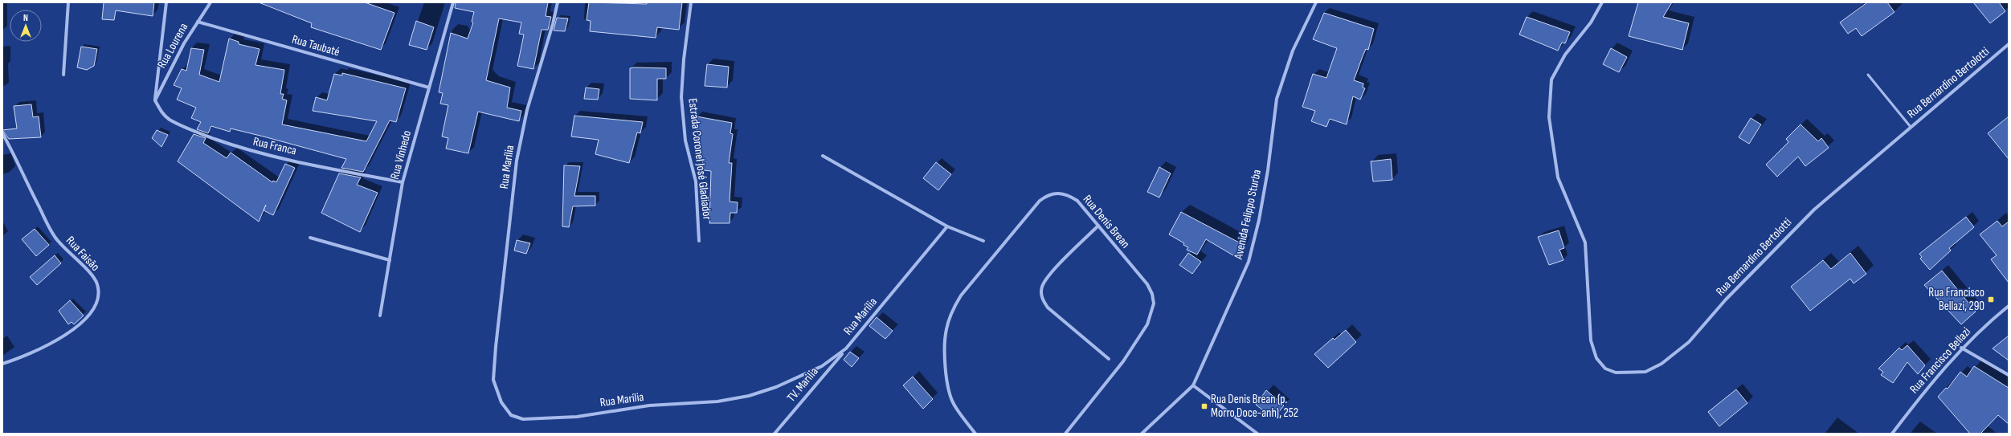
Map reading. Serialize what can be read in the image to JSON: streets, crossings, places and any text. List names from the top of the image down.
{
  "streets": {
    "street": [
      "Rua Lourena",
      "Rua Taubaté",
      "Rua Bernardino Bertolotti",
      "Rua Franca",
      "Rua Vinhedo",
      "Estrada Coronel José Gladiador",
      "Rua Marília",
      "Avenida Felippo Sturba",
      "Rua Denis Brean",
      "Rua Faisão",
      "Rua Francisco Bellazi",
      "TV. Marilia"
    ]
  },
  "crossings": [
    ["Rua Lourena", "Rua Taubaté"],
    ["Rua Lourena", "Rua Franca"],
    ["Rua Taubaté", "Rua Vinhedo"],
    ["Rua Franca", "Rua Vinhedo"],
    ["Rua Marília", "TV. Marilia"]
  ],
  "places": {
    "transit": ["Rua Francisco Bellazi, 290", "Rua Denis Brean (p. Morro Doce-anh), 252"]
  },
  "north": "top"
}
